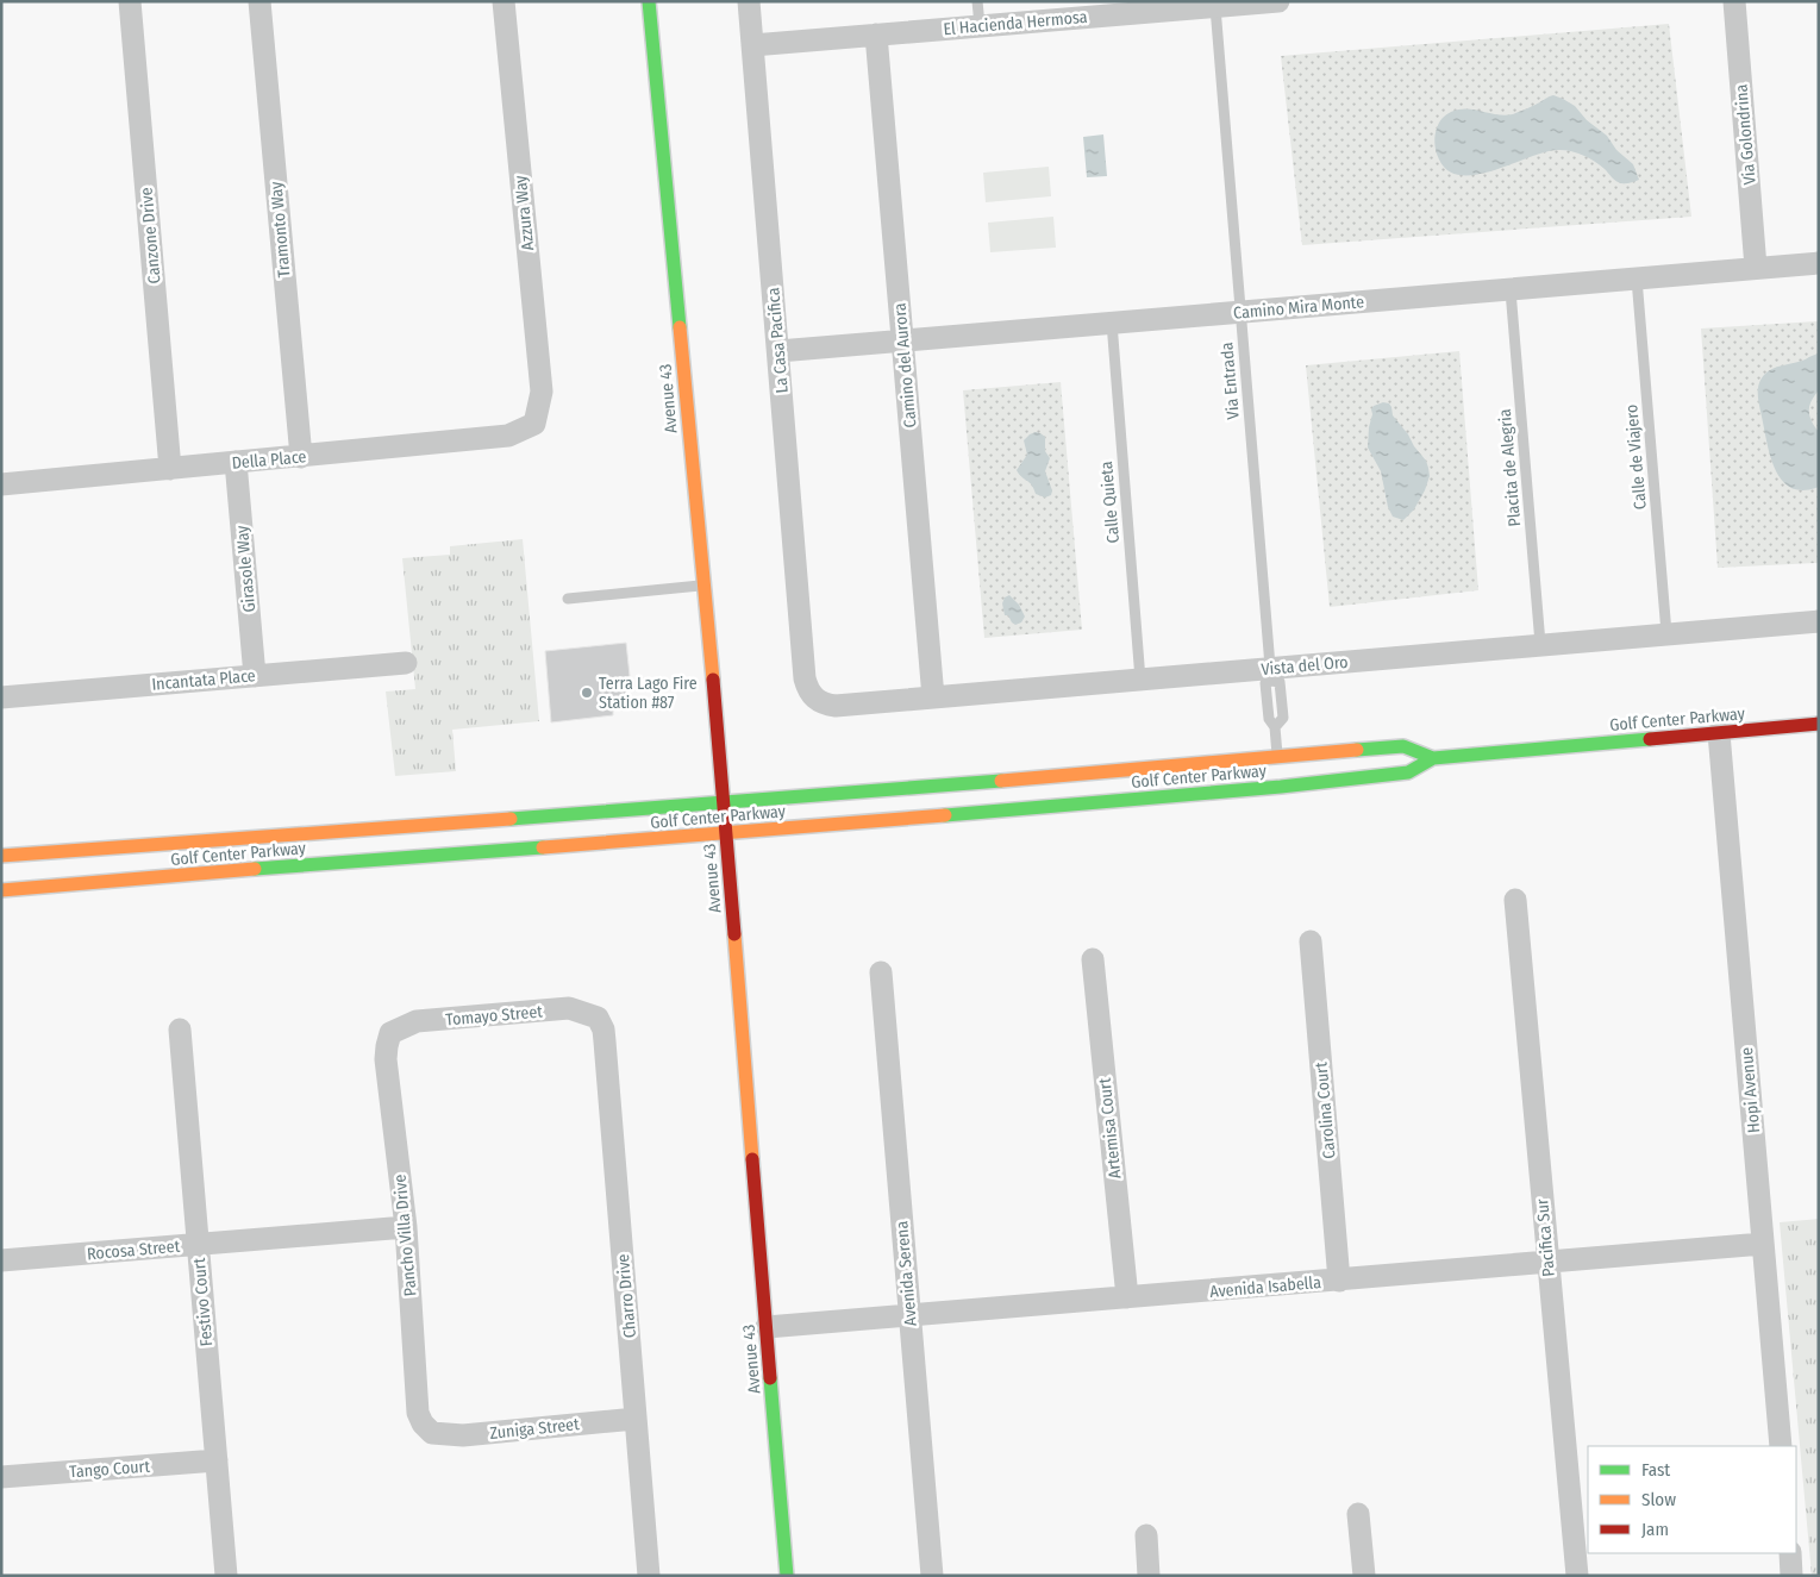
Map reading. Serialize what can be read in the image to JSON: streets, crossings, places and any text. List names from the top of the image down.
{
  "streets": {
    "main road": ["Avenue 43", "Golf Center Parkway"],
    "street": [
      "El Hacienda Hermosa",
      "Via Golondrina",
      "Azzura Way",
      "Tramonto Way",
      "Canzone Drive",
      "Camino Mira Monte",
      "La Casa Pacifica",
      "Camino del Aurora",
      "Della Place",
      "Girasole Way",
      "Vista del Oro",
      "Incantata Place",
      "Tomayo Street",
      "Hopi Avenue",
      "Carolina Court",
      "Artemisa Court",
      "Pancho Villa Drive",
      "Pacifica Sur",
      "Rocosa Street",
      "Avenida Serena",
      "Avenida Isabella",
      "Charro Drive",
      "Festivo Court",
      "Zuniga Street",
      "Tango Court"
    ],
    "lane": [
      "Via Entrada",
      "Calle de Viajero",
      "Placita de Alegria",
      "Calle Quieta"
    ]
  },
  "crossings": [
    ["El Hacienda Hermosa", "La Casa Pacifica"],
    ["El Hacienda Hermosa", "Camino del Aurora"],
    ["El Hacienda Hermosa", "Via Entrada"],
    ["Via Golondrina", "Camino Mira Monte"],
    ["Azzura Way", "Della Place"],
    ["Tramonto Way", "Della Place"],
    ["Canzone Drive", "Della Place"],
    ["Camino Mira Monte", "La Casa Pacifica"],
    ["Camino Mira Monte", "Camino del Aurora"],
    ["Camino Mira Monte", "Via Entrada"],
    ["Camino Mira Monte", "Calle de Viajero"],
    ["Camino Mira Monte", "Placita de Alegria"],
    ["Camino Mira Monte", "Calle Quieta"],
    ["La Casa Pacifica", "Vista del Oro"],
    ["Camino del Aurora", "Vista del Oro"],
    ["Via Entrada", "Vista del Oro"],
    ["Via Entrada", "Golf Center Parkway"],
    ["Avenue 43", "Golf Center Parkway"],
    ["Avenue 43", "Avenida Isabella"],
    ["Calle de Viajero", "Vista del Oro"],
    ["Della Place", "Girasole Way"],
    ["Placita de Alegria", "Vista del Oro"],
    ["Calle Quieta", "Vista del Oro"],
    ["Girasole Way", "Incantata Place"],
    ["Golf Center Parkway", "Hopi Avenue"],
    ["Tomayo Street", "Pancho Villa Drive"],
    ["Tomayo Street", "Charro Drive"],
    ["Hopi Avenue", "Avenida Isabella"],
    ["Carolina Court", "Avenida Isabella"],
    ["Artemisa Court", "Avenida Isabella"],
    ["Pancho Villa Drive", "Rocosa Street"],
    ["Pancho Villa Drive", "Zuniga Street"],
    ["Pacifica Sur", "Avenida Isabella"],
    ["Rocosa Street", "Festivo Court"],
    ["Avenida Serena", "Avenida Isabella"],
    ["Charro Drive", "Zuniga Street"],
    ["Festivo Court", "Tango Court"]
  ],
  "places": ["Terra Lago Fire Station #87"],
  "legend": ["Fast", "Slow", "Jam"]
}
